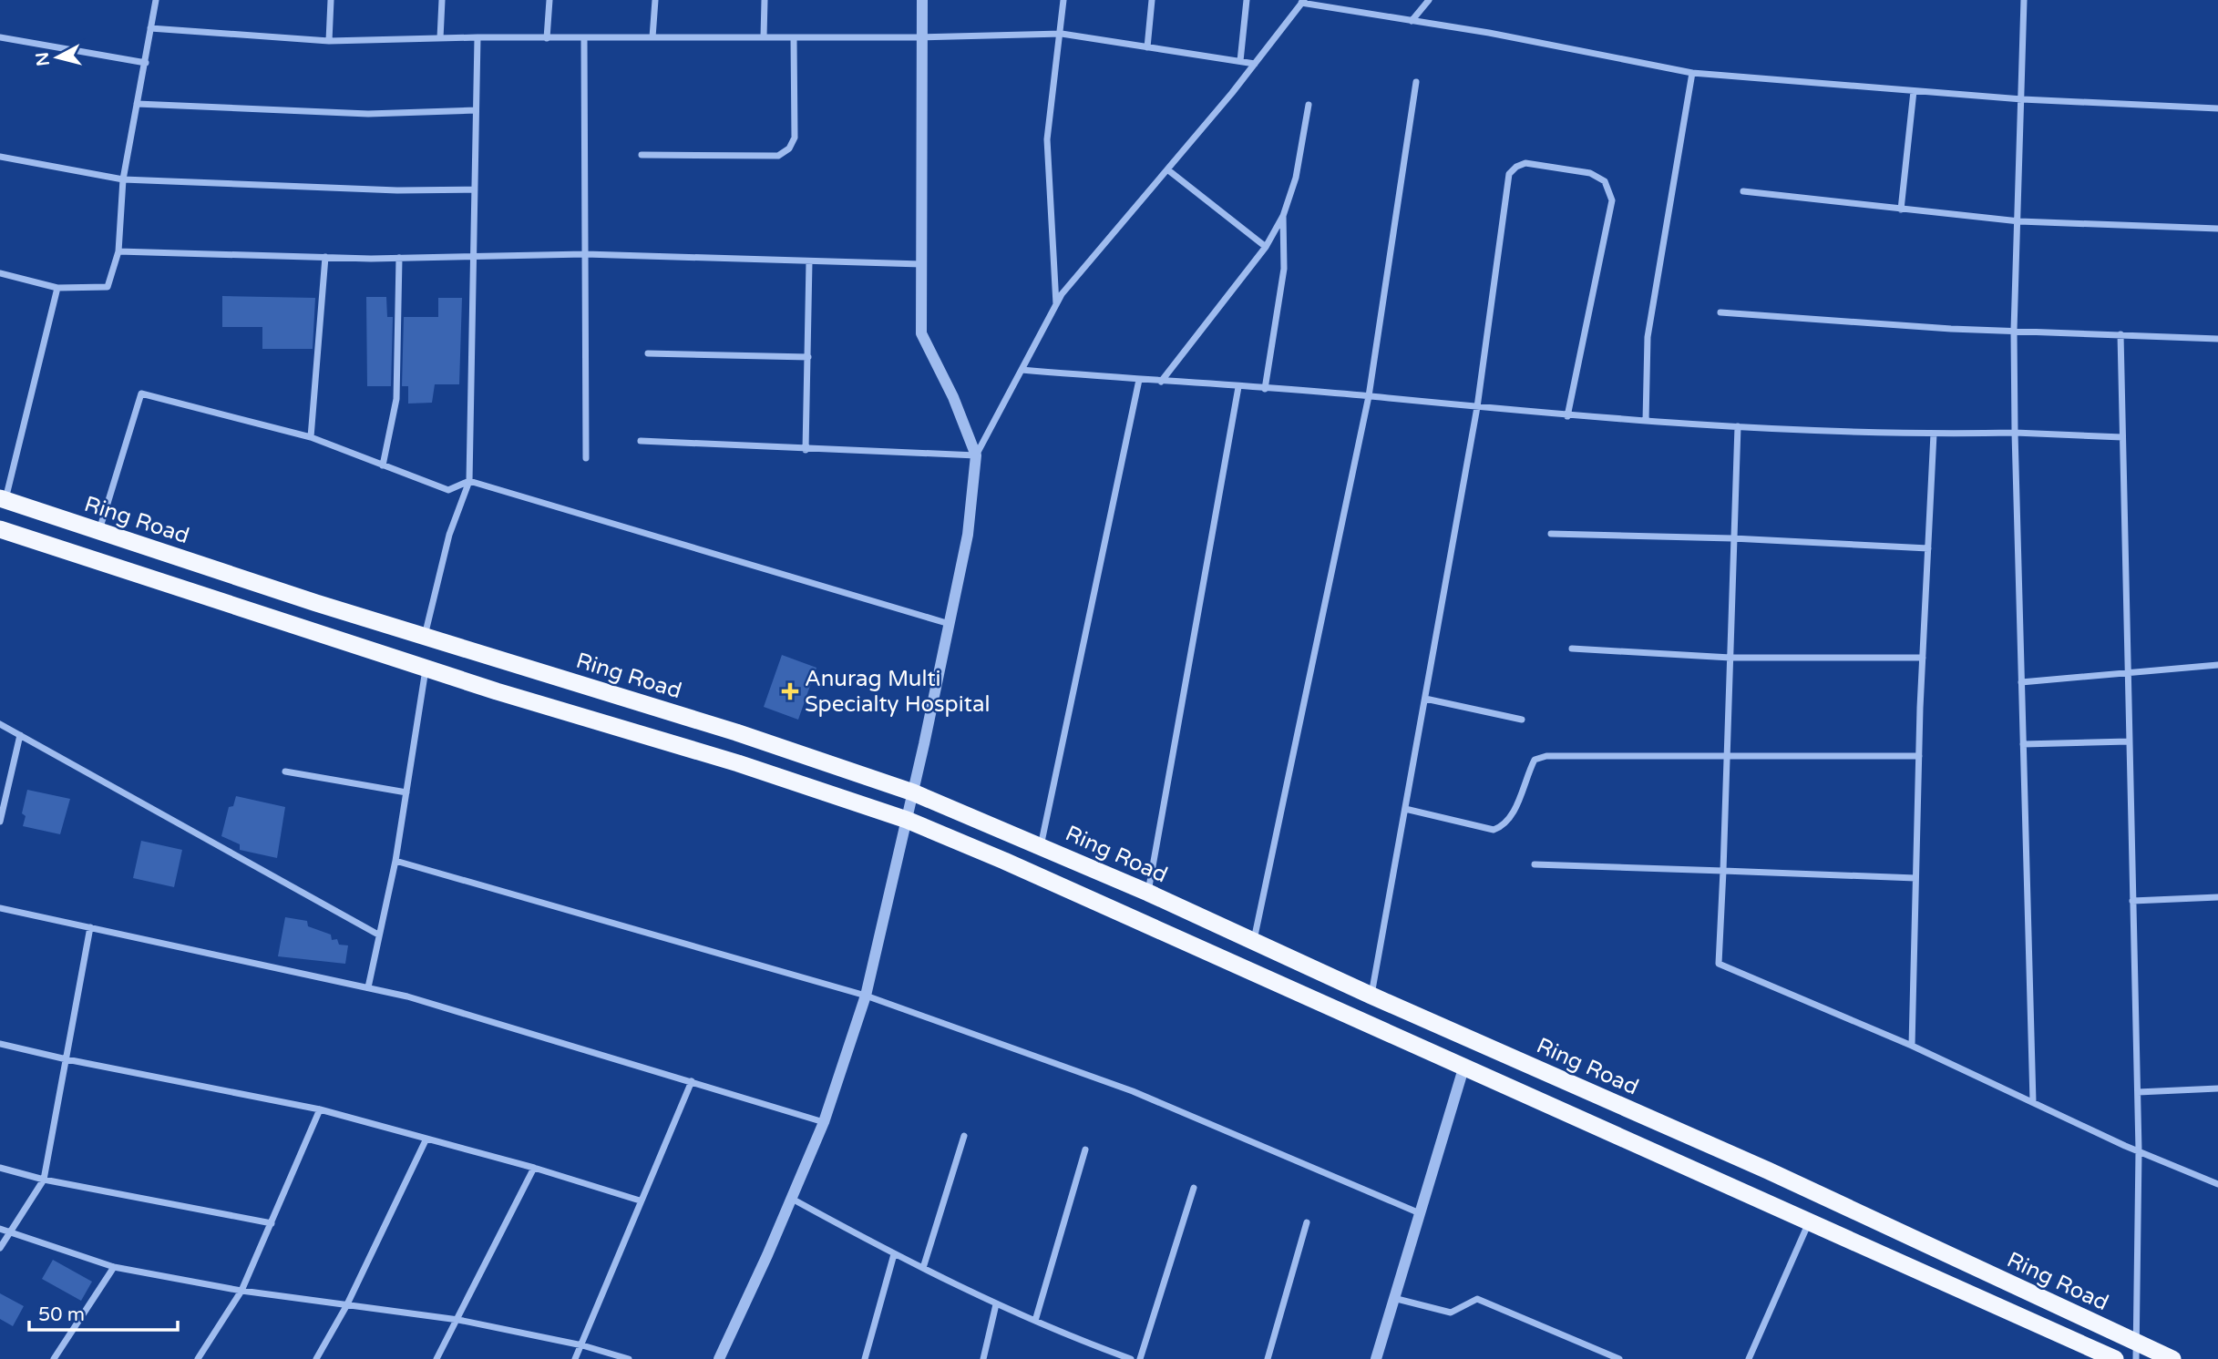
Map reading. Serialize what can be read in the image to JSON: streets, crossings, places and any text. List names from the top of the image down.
{
  "streets": {
    "highway": ["Ring Road"]
  },
  "places": {
    "health": ["Anurag Multi Specialty Hospital"]
  },
  "scale_bar": "50 m",
  "north": "left"
}
